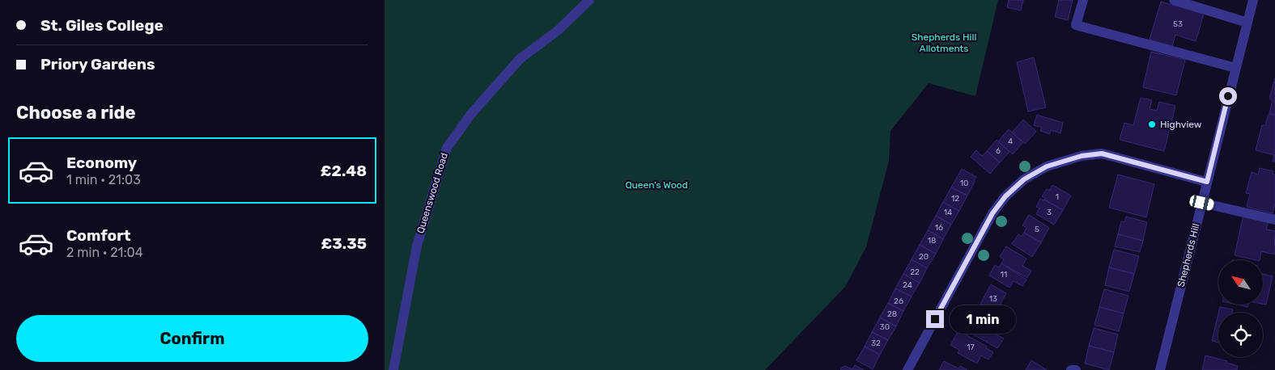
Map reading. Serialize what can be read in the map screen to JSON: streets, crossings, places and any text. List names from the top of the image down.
{
  "streets": {
    "street": ["Queenswood Road", "Shepherds Hill"]
  },
  "parks": ["Shepherds Hill Allotments", "Queen’s Wood"],
  "places": ["Highview"],
  "house_numbers": [
    "53",
    "4",
    "6",
    "10",
    "1",
    "12",
    "14",
    "3",
    "16",
    "5",
    "18",
    "20",
    "22",
    "11",
    "24",
    "13",
    "26",
    "28",
    "30",
    "32",
    "17"
  ],
  "north": "top left",
  "page": {
    "banner": ["St. Giles College", "Priory Gardens"],
    "heading": "Choose a ride",
    "list": [
      {
        "name": "Economy",
        "note": "1 min · 21:03",
        "value": "£2.48"
      },
      {
        "name": "Comfort",
        "note": "2 min · 21:04",
        "value": "£3.35"
      }
    ],
    "bubble": "1 min",
    "buttons": "Confirm"
  }
}
